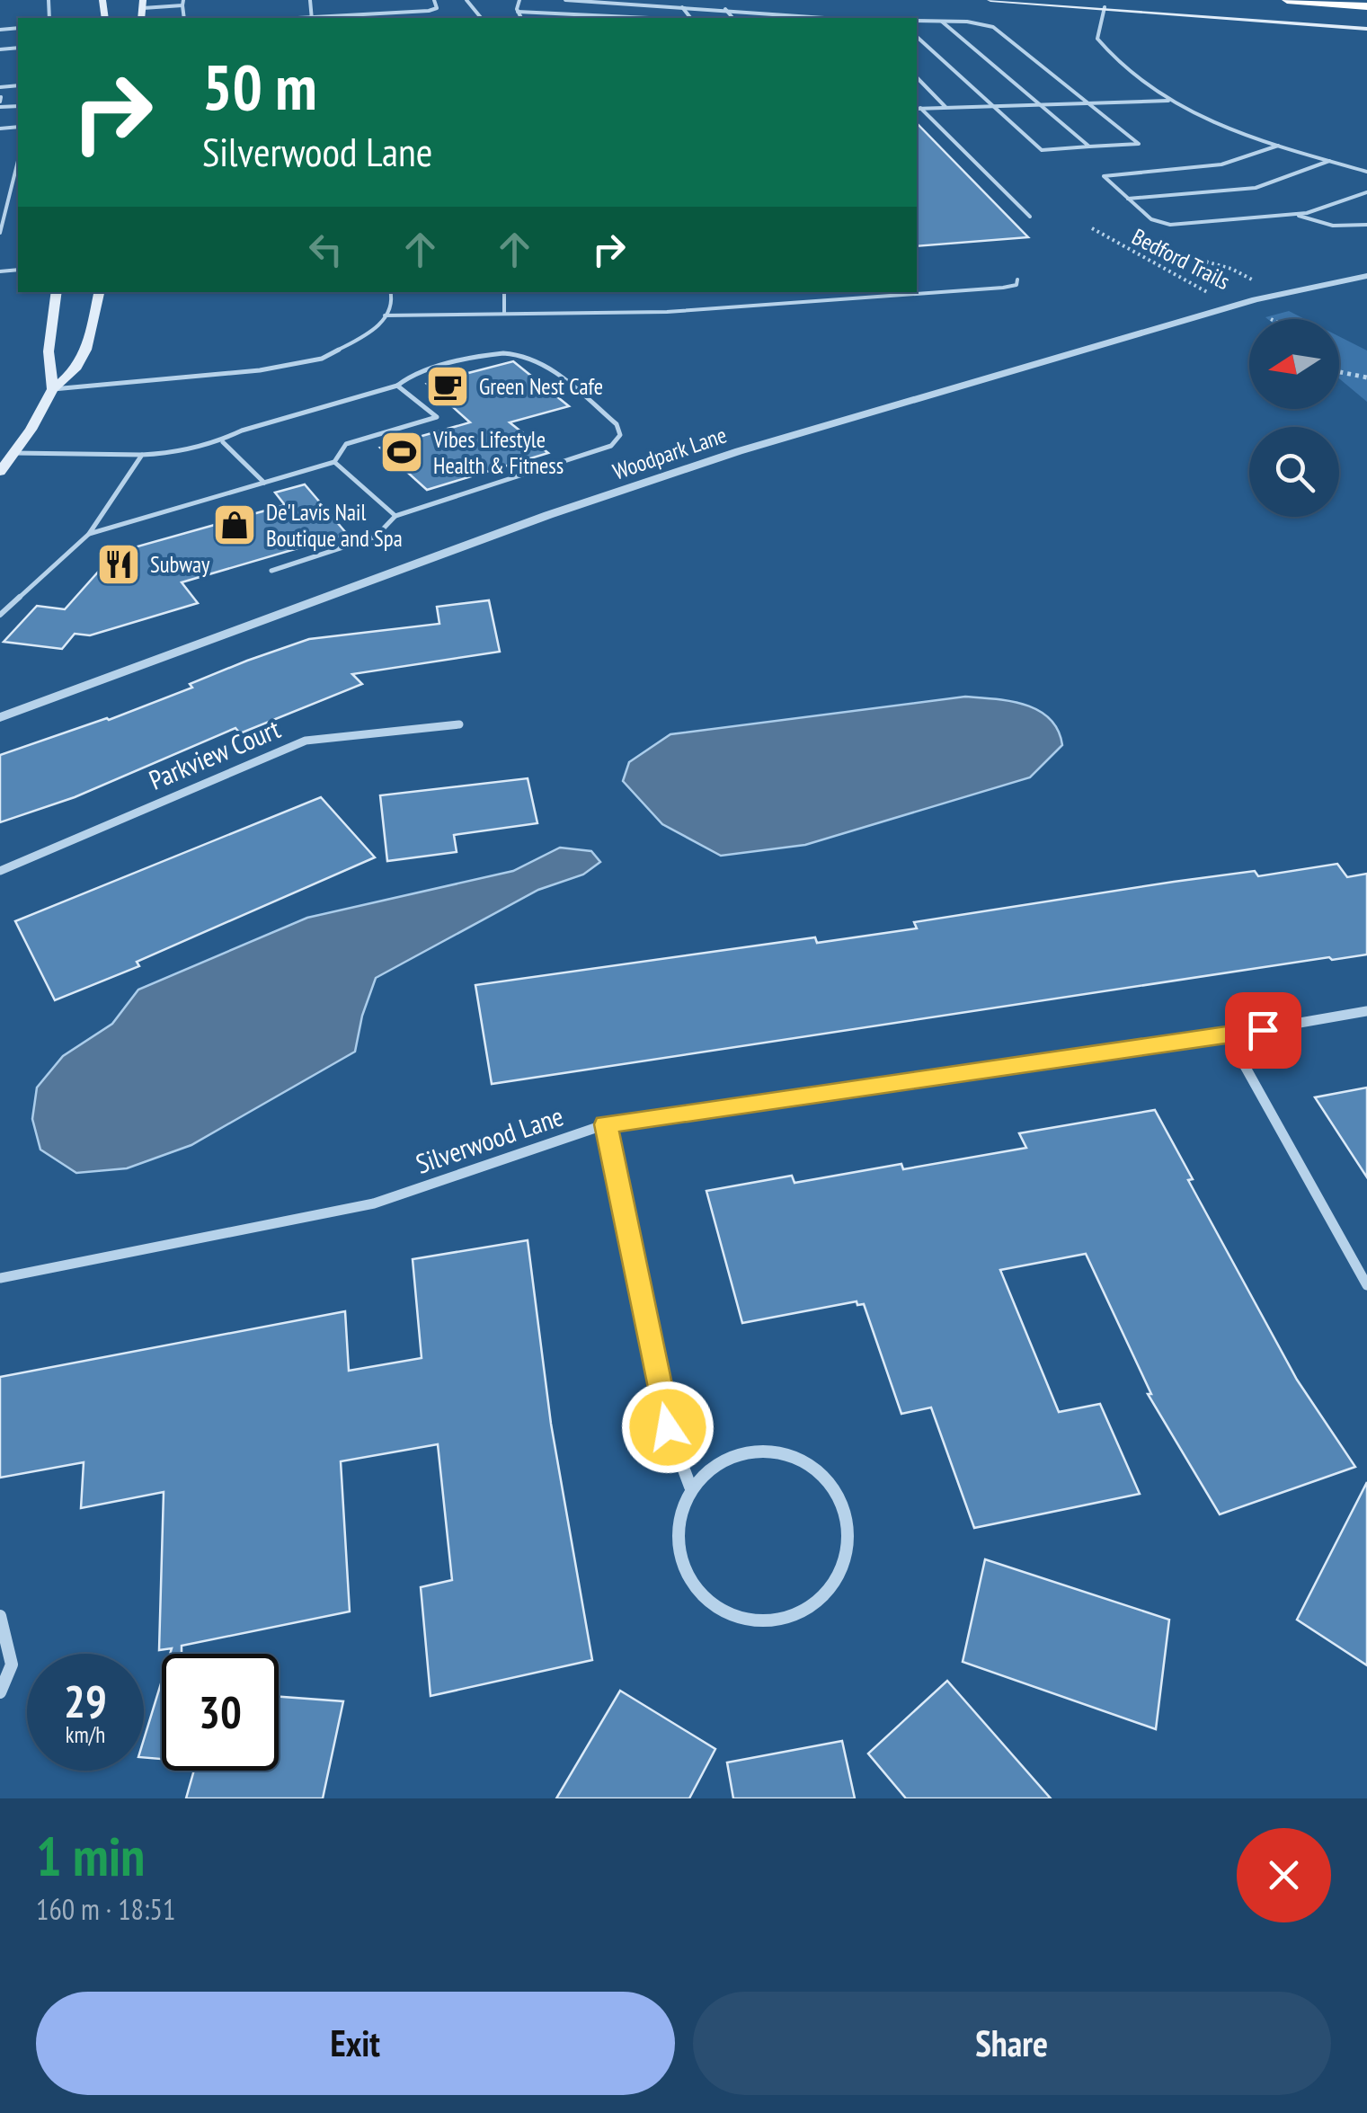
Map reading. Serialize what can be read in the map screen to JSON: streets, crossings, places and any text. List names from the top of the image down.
{
  "streets": {
    "street": ["Woodpark Lane", "Parkview Court", "Silverwood Lane"],
    "path": ["Bedford Trails"]
  },
  "crossings": [
    ["Bedford Trails", "Woodpark Lane"]
  ],
  "places": {
    "cafe": ["Green Nest Cafe"],
    "sports": ["Vibes Lifestyle Health & Fitness"],
    "shop": ["De'Lavis Nail Boutique and Spa"],
    "restaurant": ["Subway"]
  },
  "north": "left",
  "page": {
    "turn": ["50 m", "Silverwood Lane"],
    "speed": "29 km/h",
    "limit": "30",
    "heading": ["1 min", "160 m · 18:51"],
    "buttons": ["Exit", "Share"]
  }
}
